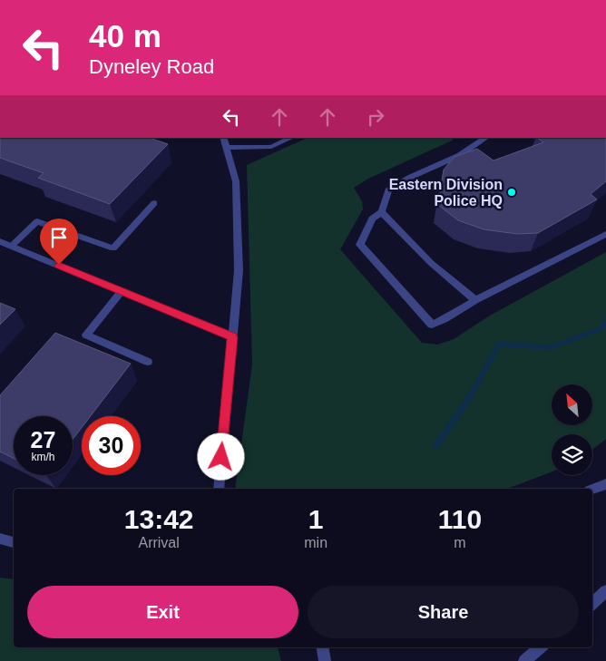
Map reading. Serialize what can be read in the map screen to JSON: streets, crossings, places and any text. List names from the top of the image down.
{
  "places": ["Eastern Division Police HQ"],
  "north": "top left",
  "page": {
    "turn": ["40 m", "Dyneley Road"],
    "speed": "27 km/h",
    "limit": "30",
    "eta": [
      "13:42",
      "Arrival",
      "1",
      "min",
      "110",
      "m"
    ],
    "buttons": ["Exit", "Share"]
  }
}
